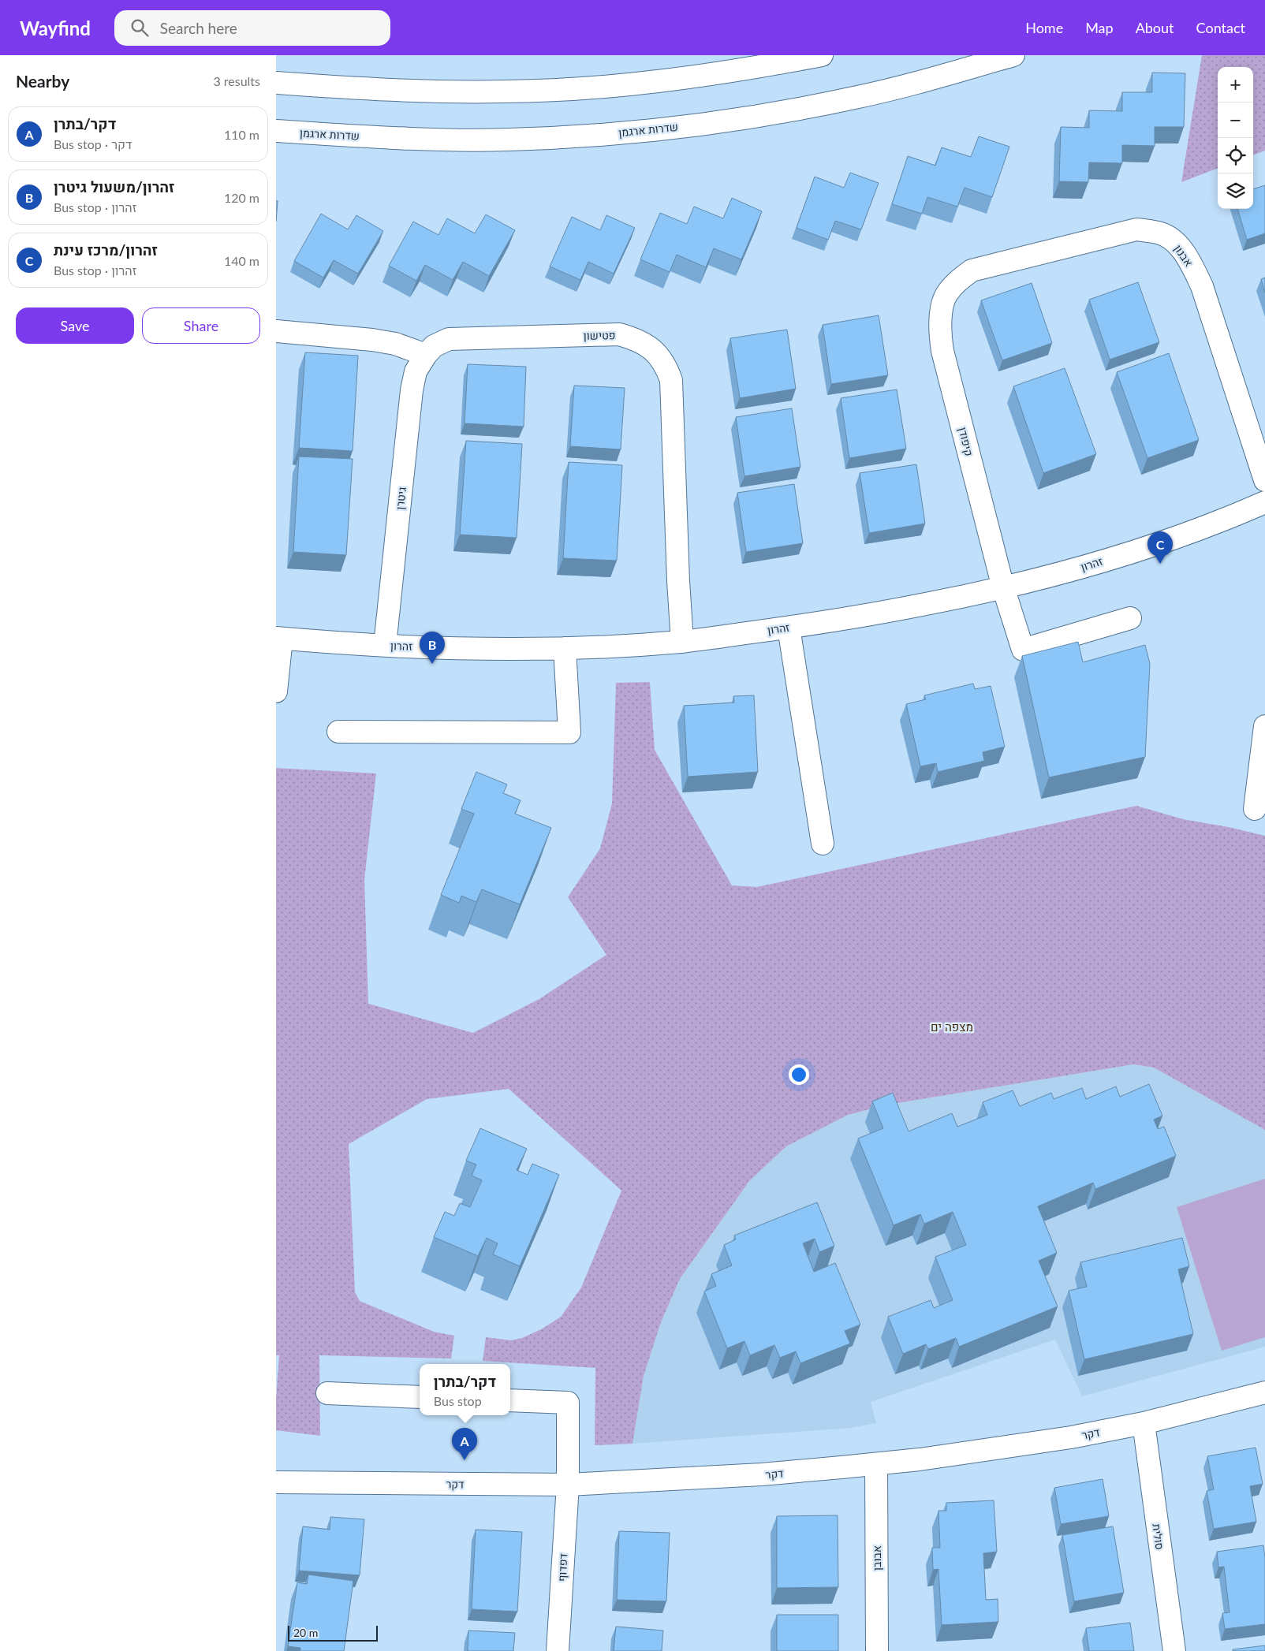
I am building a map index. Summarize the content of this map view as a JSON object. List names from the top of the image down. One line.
{"streets":{"street":["שדרות ארגמן","אבנון","פטישון","קיפודן","גיטרן","זהרון","דקר","סולית","אבובן","דפדוף"]},"crossings":[["אבנון","קיפודן"],["פטישון","גיטרן"],["פטישון","זהרון"],["קיפודן","זהרון"],["גיטרן","זהרון"],["דקר","סולית"],["דקר","אבובן"],["דקר","דפדוף"]],"districts":["מצפה ים"],"scale_bar":"20 m","page":{"header":"Wayfind","search":"Search here","nav":["Home","Map","About","Contact"],"heading":["Nearby","3 results"],"map_buttons":["+","−"],"list":[{"mark":"A","name":"דקר/בתרן","note":"Bus stop · דקר","value":"110 m"},{"mark":"B","name":"זהרון/משעול גיטרן","note":"Bus stop · זהרון","value":"120 m"},{"mark":"C","name":"זהרון/מרכז עינת","note":"Bus stop · זהרון","value":"140 m"}],"buttons":["Save","Share"],"pins":["C","B","A"],"popup":["דקר/בתרן","Bus stop"],"scale":"20 m"}}
